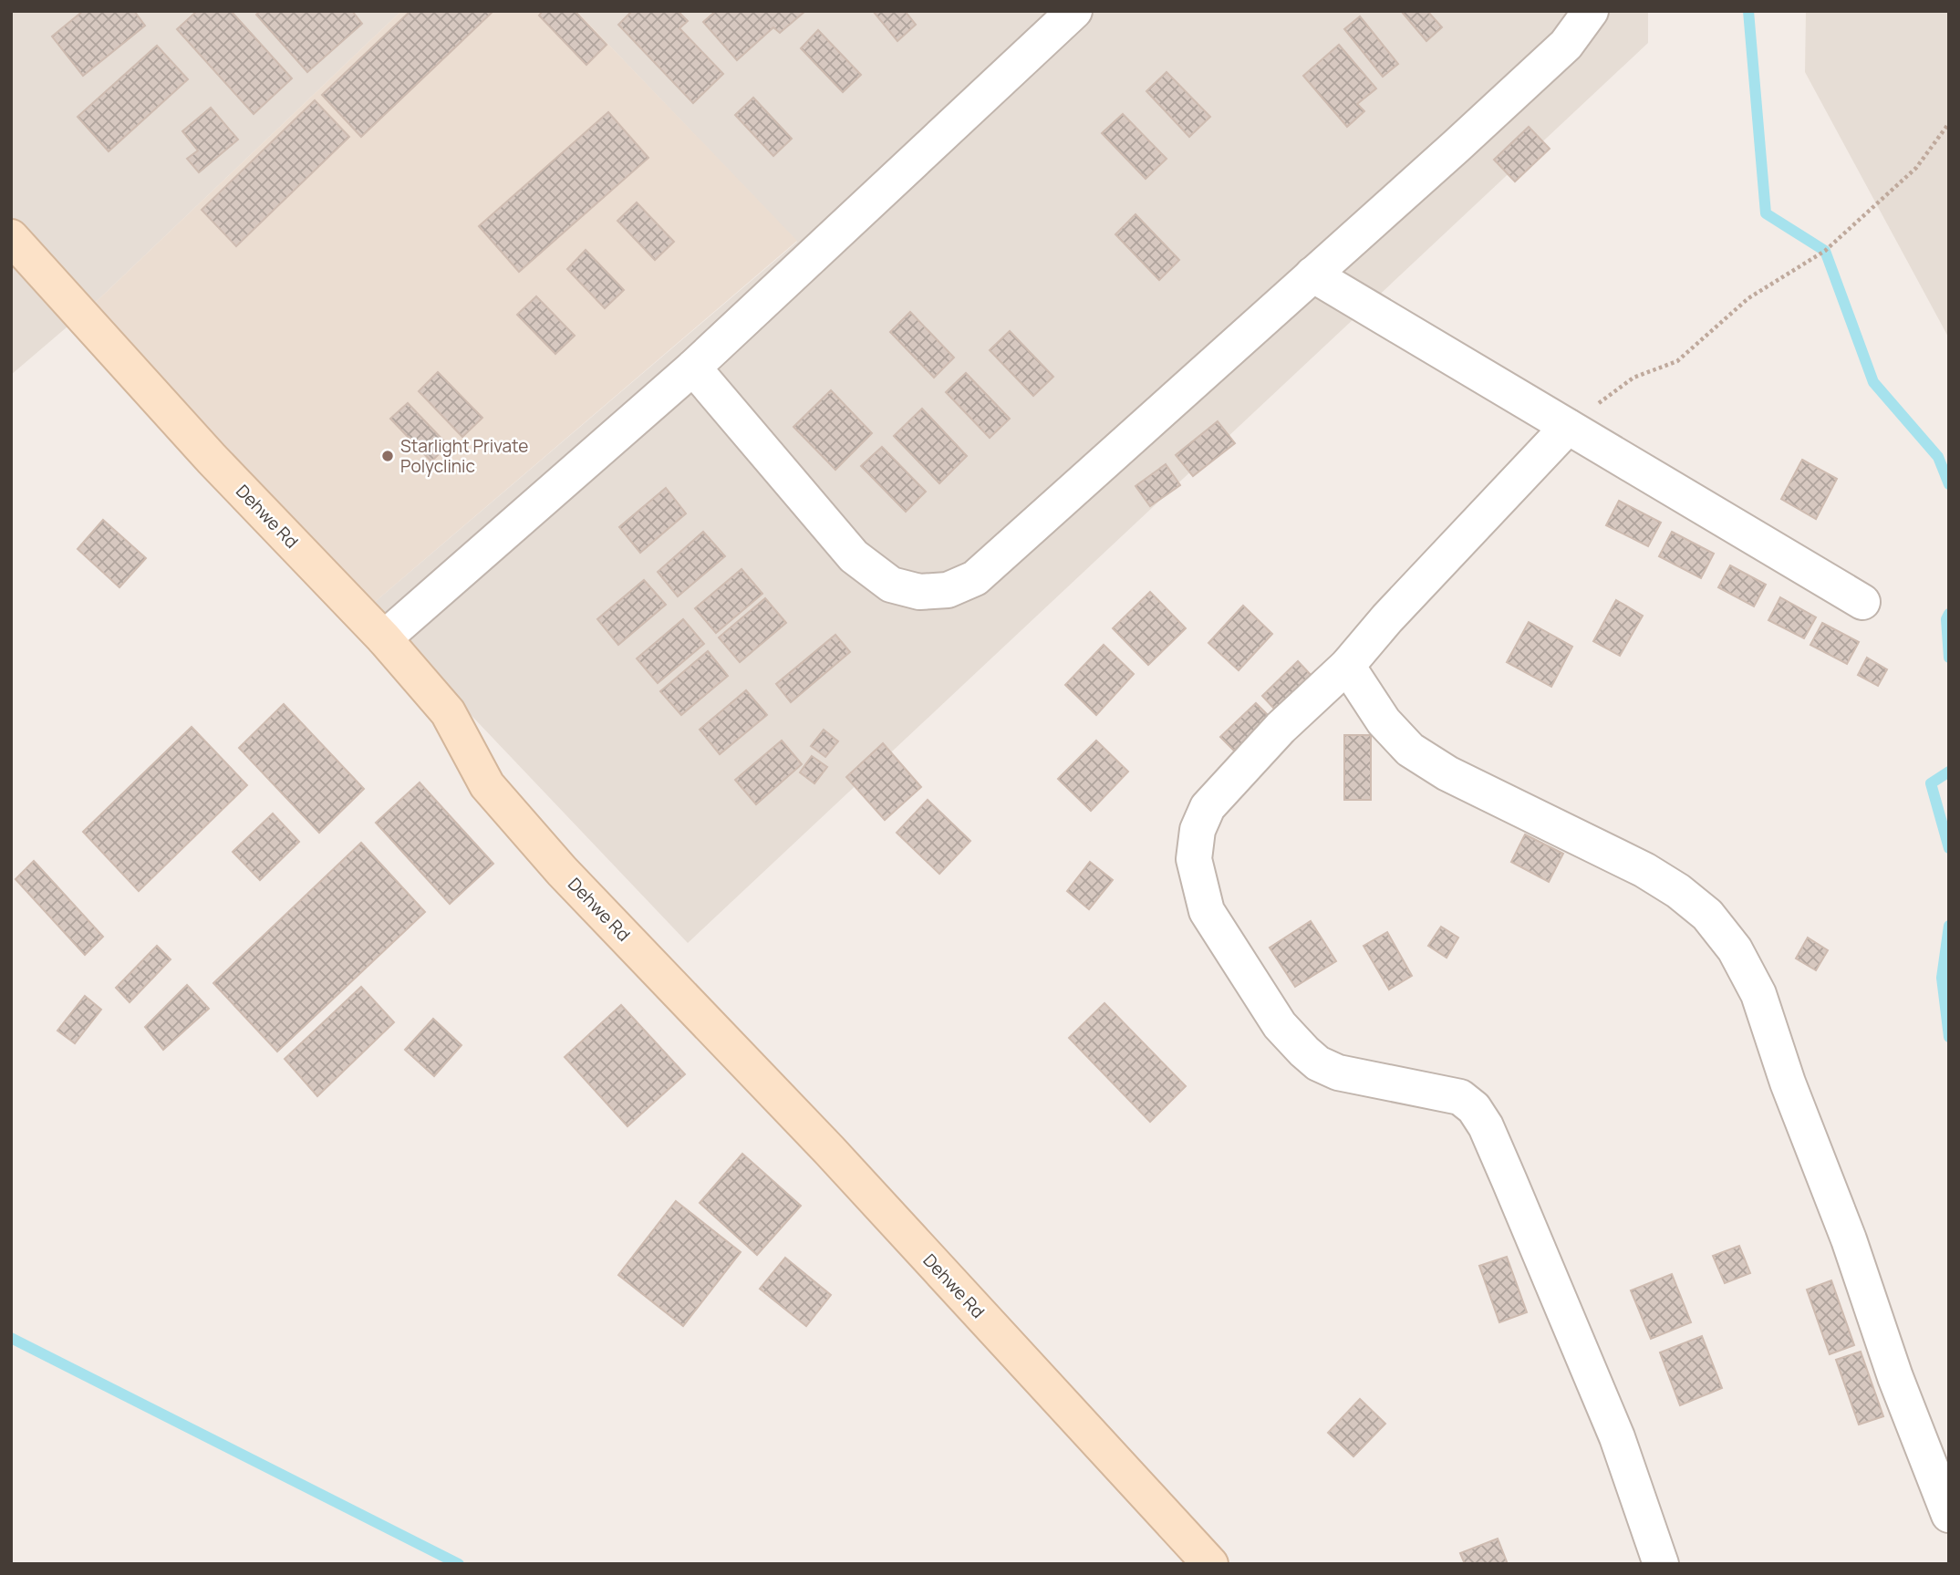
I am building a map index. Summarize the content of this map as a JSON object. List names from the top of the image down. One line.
{"streets":{"street":["Dehwe Rd"]},"places":["Starlight Private Polyclinic"]}
